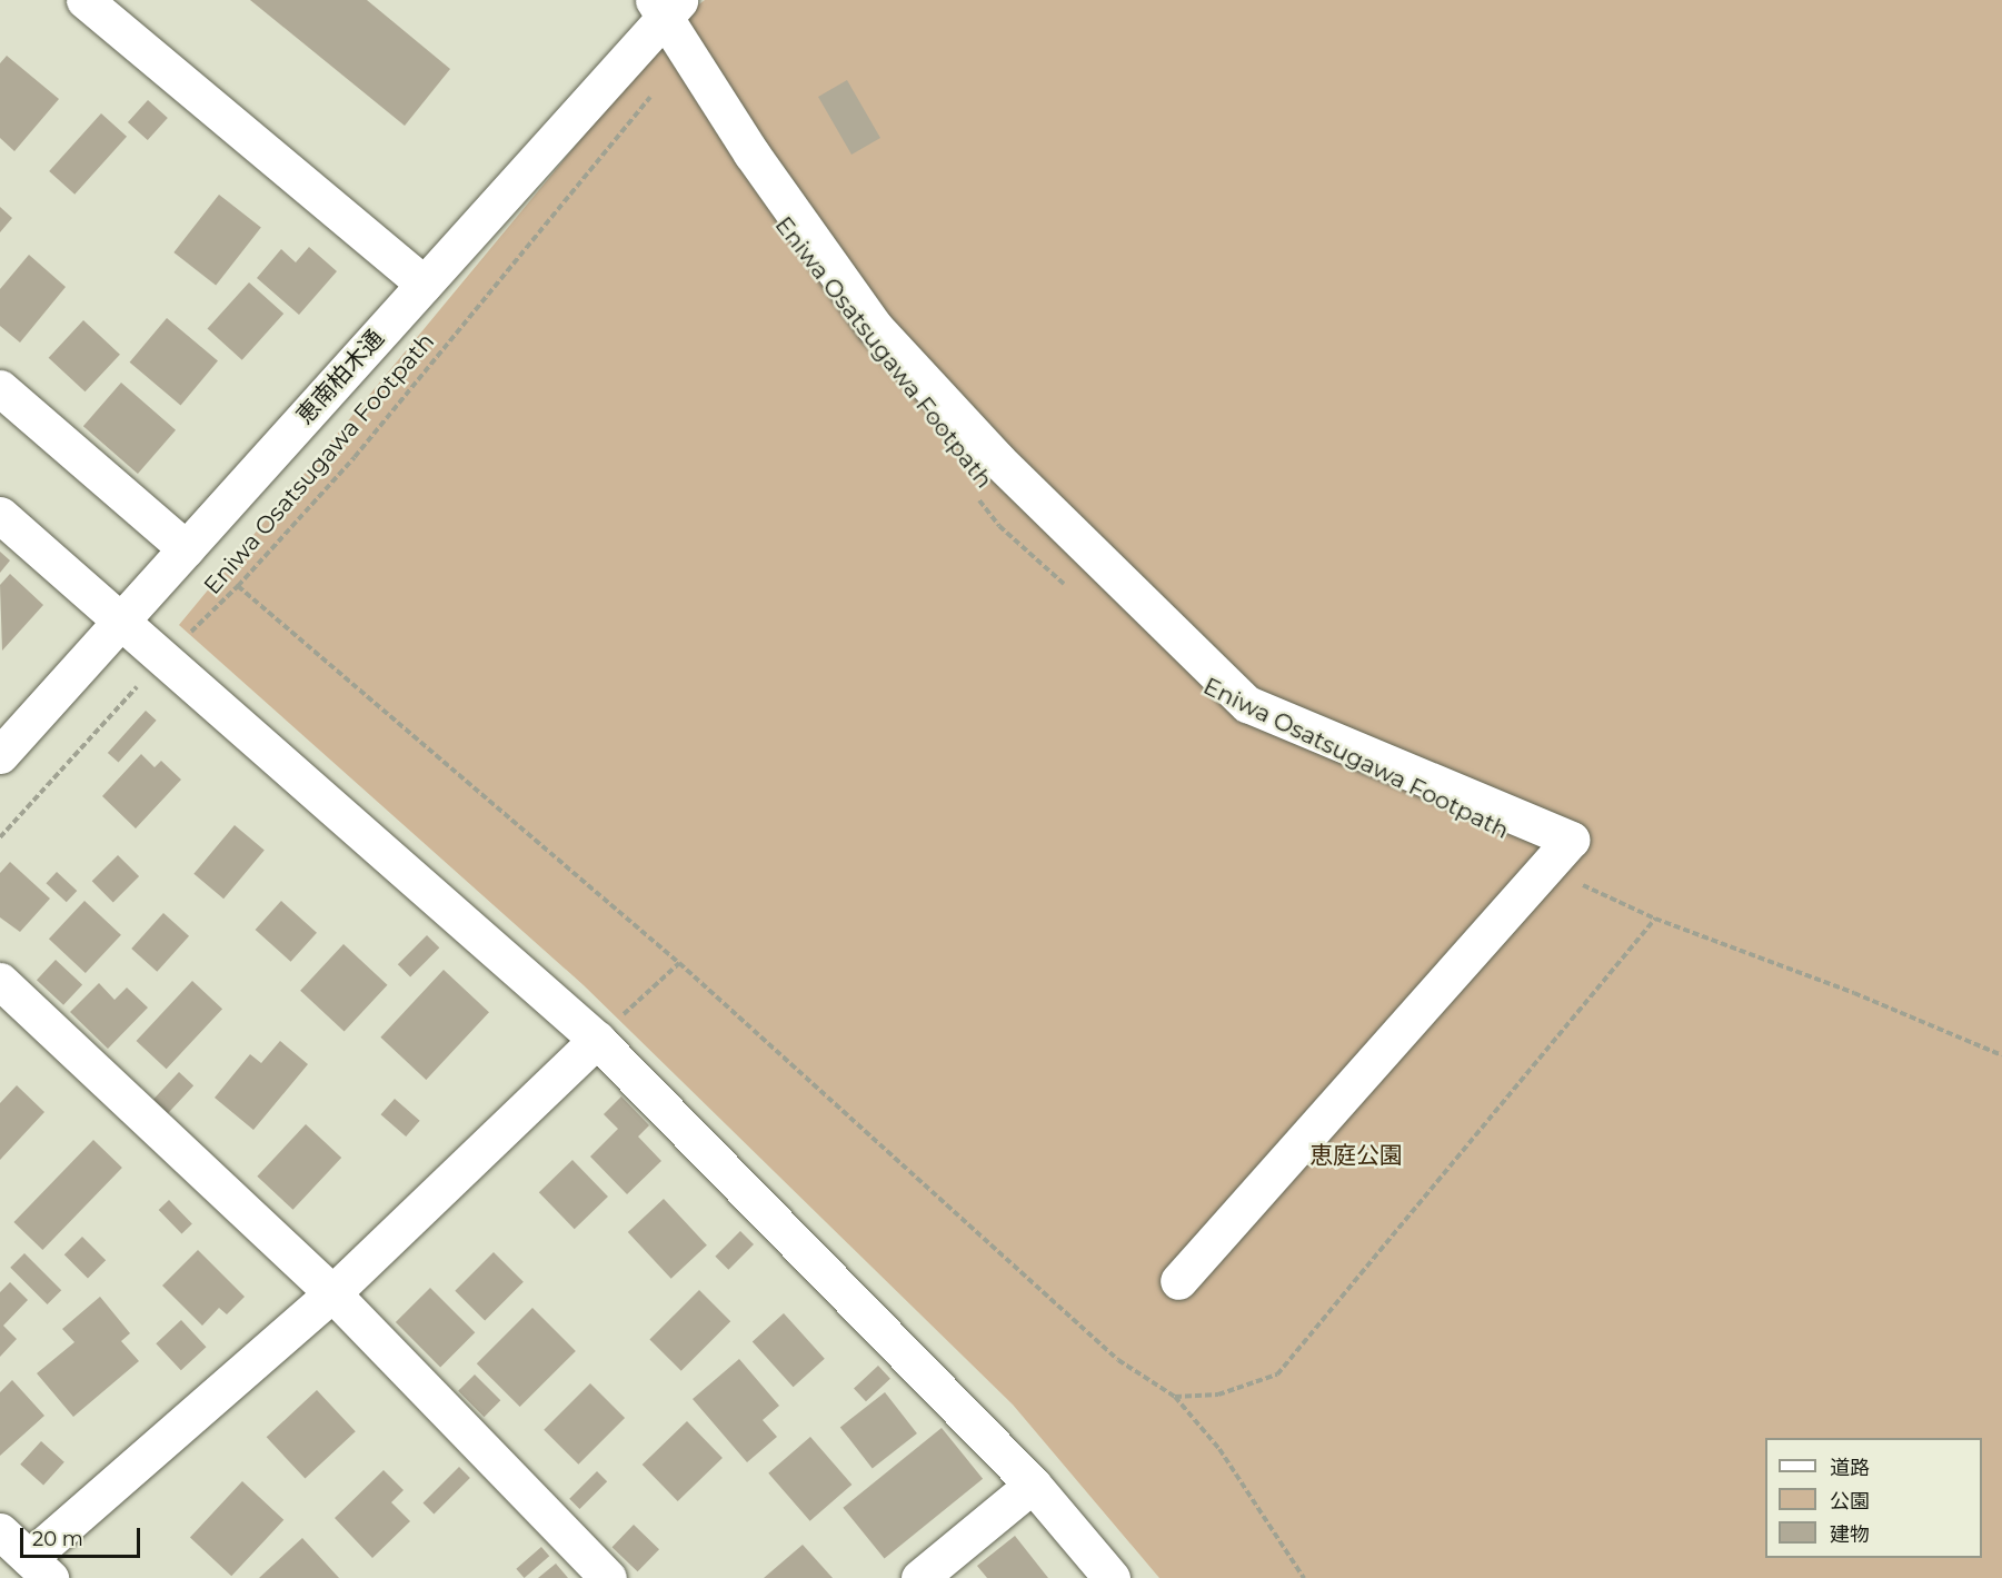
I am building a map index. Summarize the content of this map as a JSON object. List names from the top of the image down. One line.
{"streets":{"street":["恵南柏木通"],"path":["Eniwa Osatsugawa Footpath"]},"parks":["恵庭公園"],"legend":["道路","公園","建物"],"scale_bar":"20 m"}
